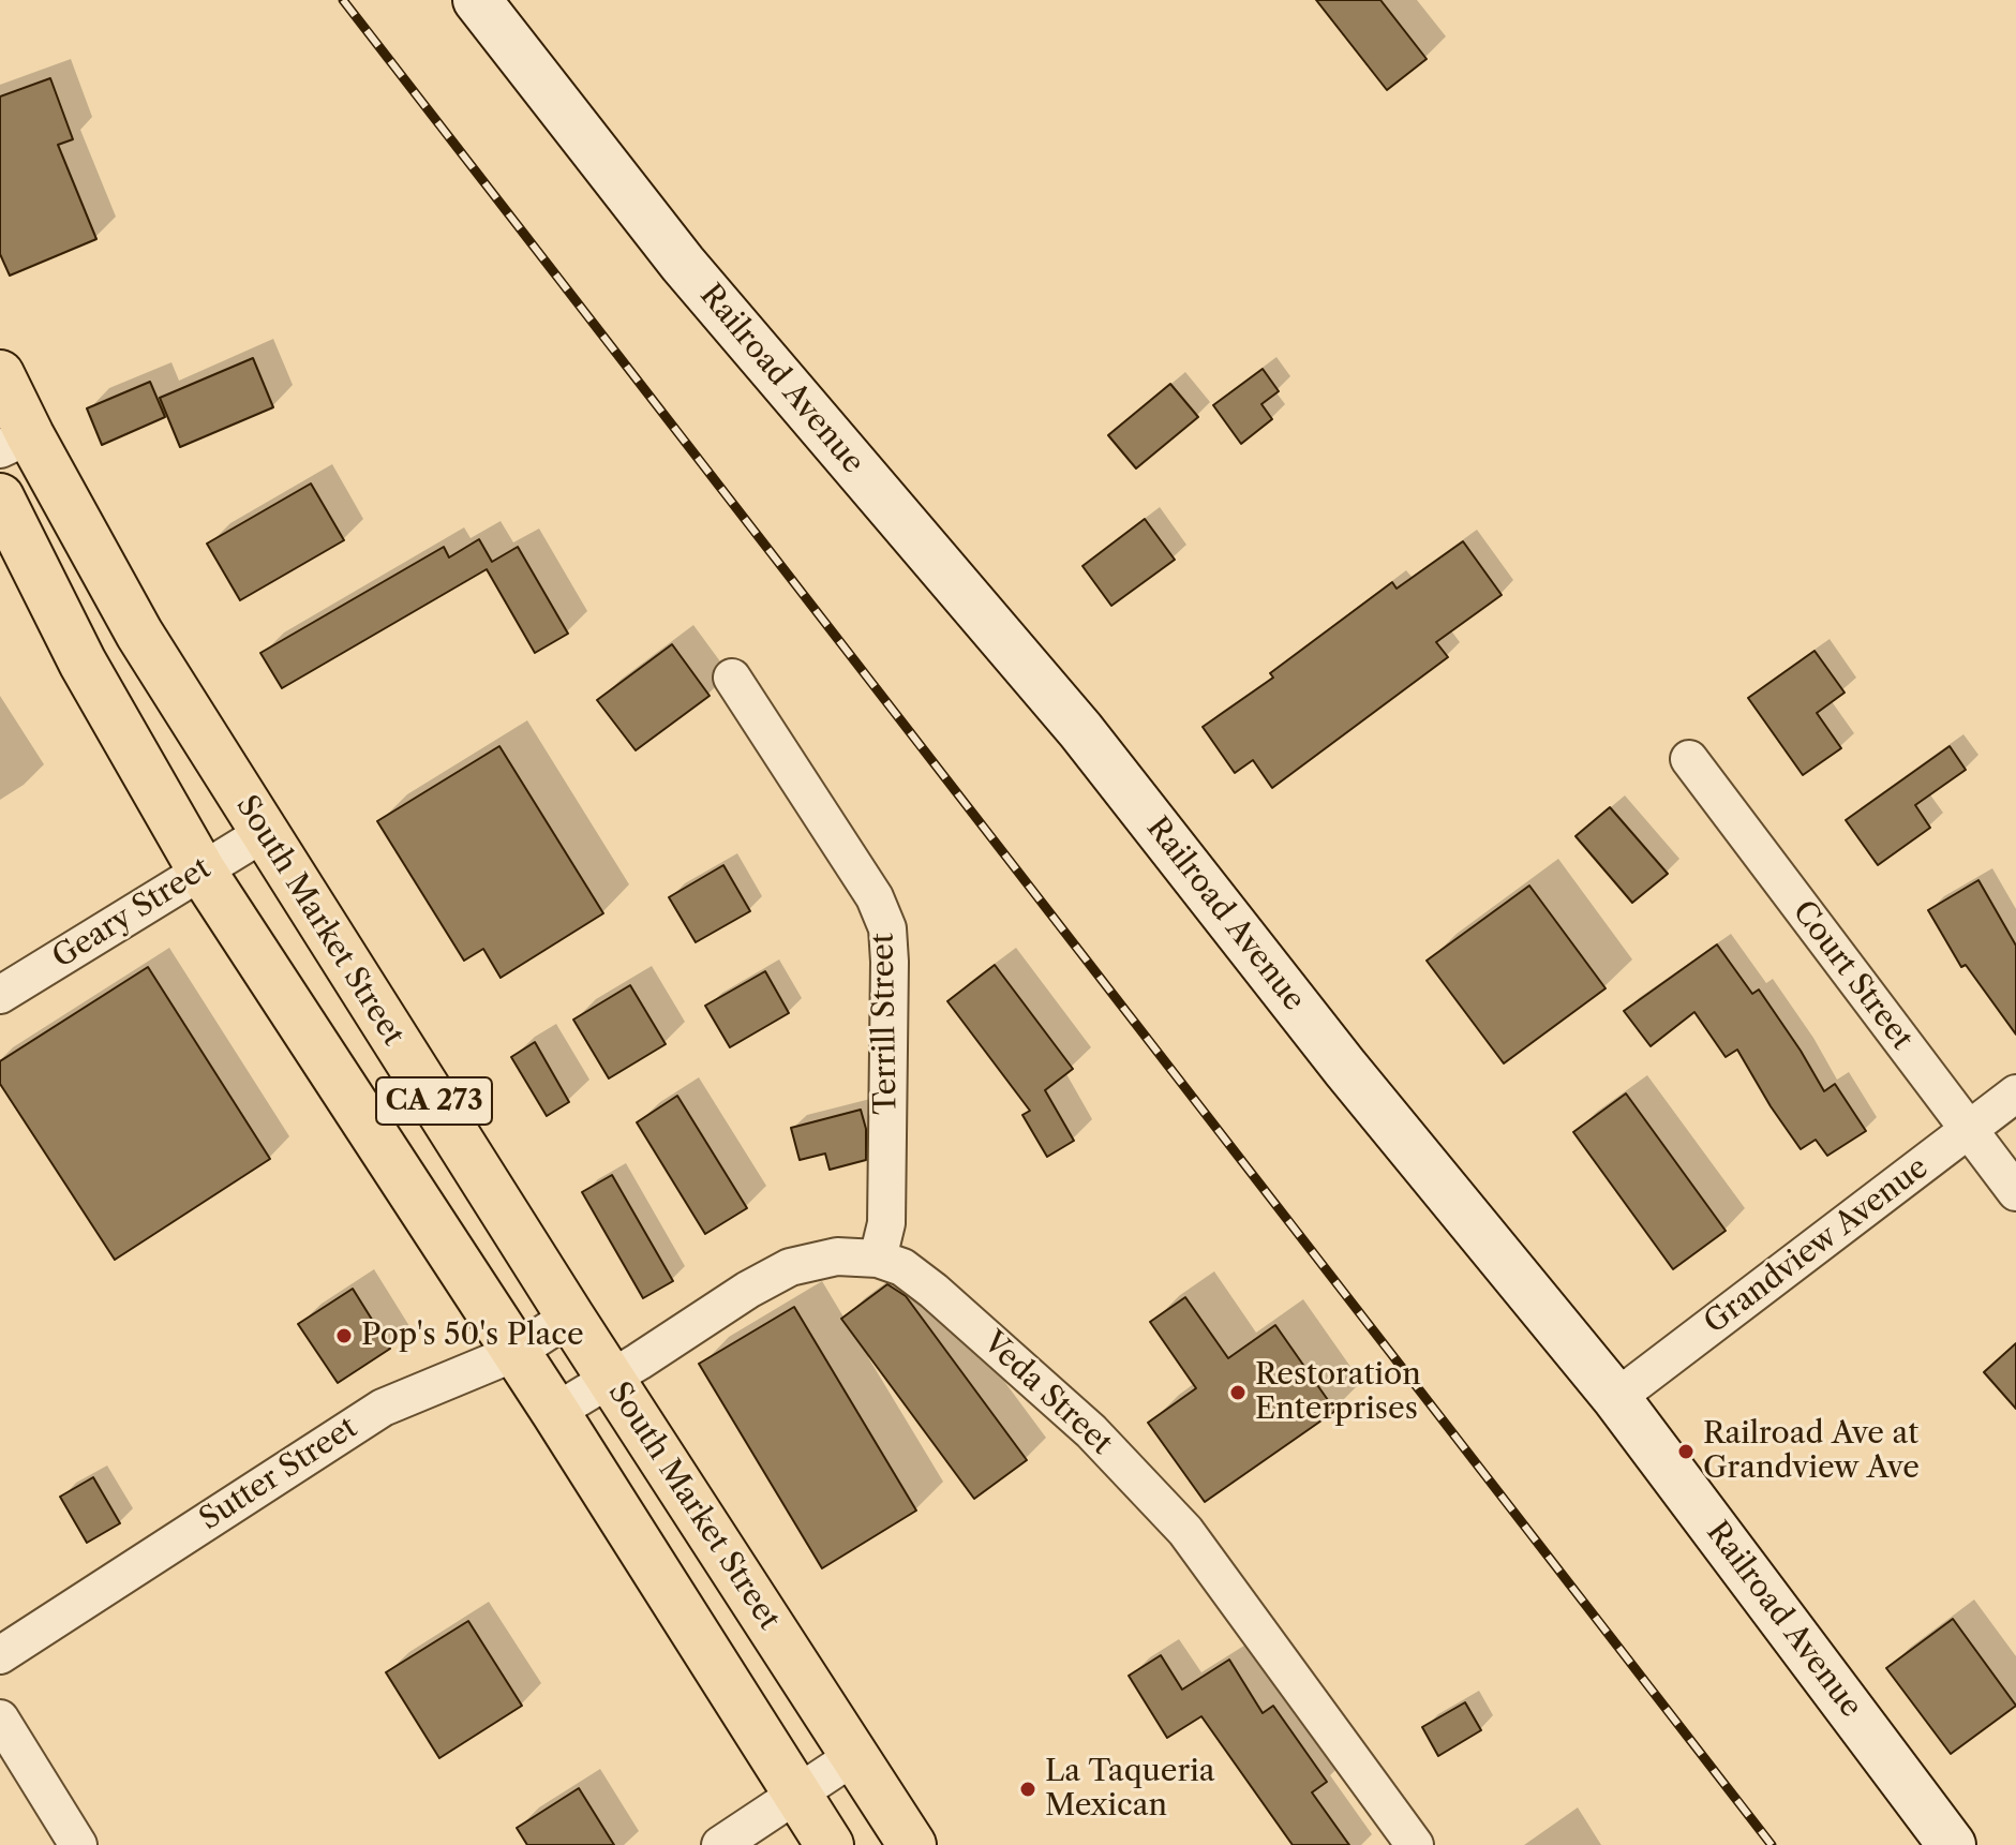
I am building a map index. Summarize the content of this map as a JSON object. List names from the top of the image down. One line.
{"streets":{"main road":["Railroad Avenue","South Market Street","CA 273"],"street":["Geary Street","Court Street","Terrill Street","Grandview Avenue","Veda Street","Sutter Street"]},"crossings":[["Railroad Avenue","Grandview Avenue"],["Geary Street","South Market Street"],["Geary Street","CA 273"],["South Market Street","Veda Street"],["South Market Street","Sutter Street"],["Court Street","Grandview Avenue"],["Terrill Street","Veda Street"],["CA 273","Veda Street"],["CA 273","Sutter Street"]],"places":["Pop's 50's Place","Restoration Enterprises","Railroad Ave at Grandview Ave","La Taqueria Mexican"]}
